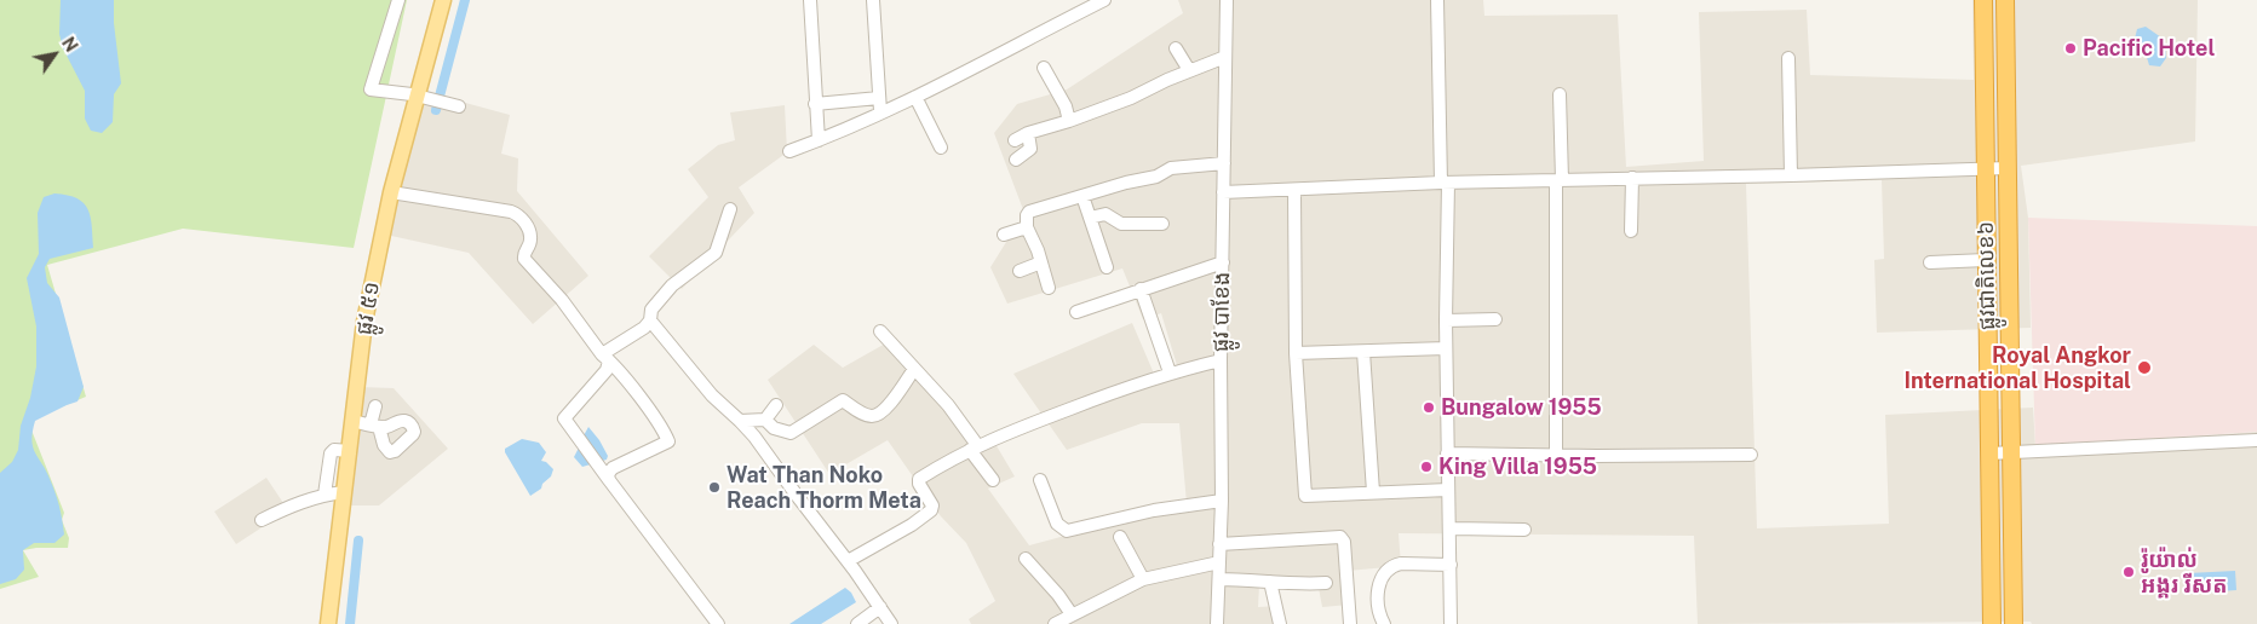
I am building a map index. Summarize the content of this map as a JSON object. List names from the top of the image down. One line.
{"streets":{"highway":["ផ្លូវជាតិលេខ៦"],"main road":["ផ្លូវ ៥១"],"street":["ផ្លូវ បាខែង"]},"places":["Pacific Hotel","Royal Angkor International Hospital","Bungalow 1955","King Villa 1955","Wat Than Noko Reach Thorm Meta","រ៉ូយ៉ាល់ អង្គរ រីសត"],"north":"top right"}
